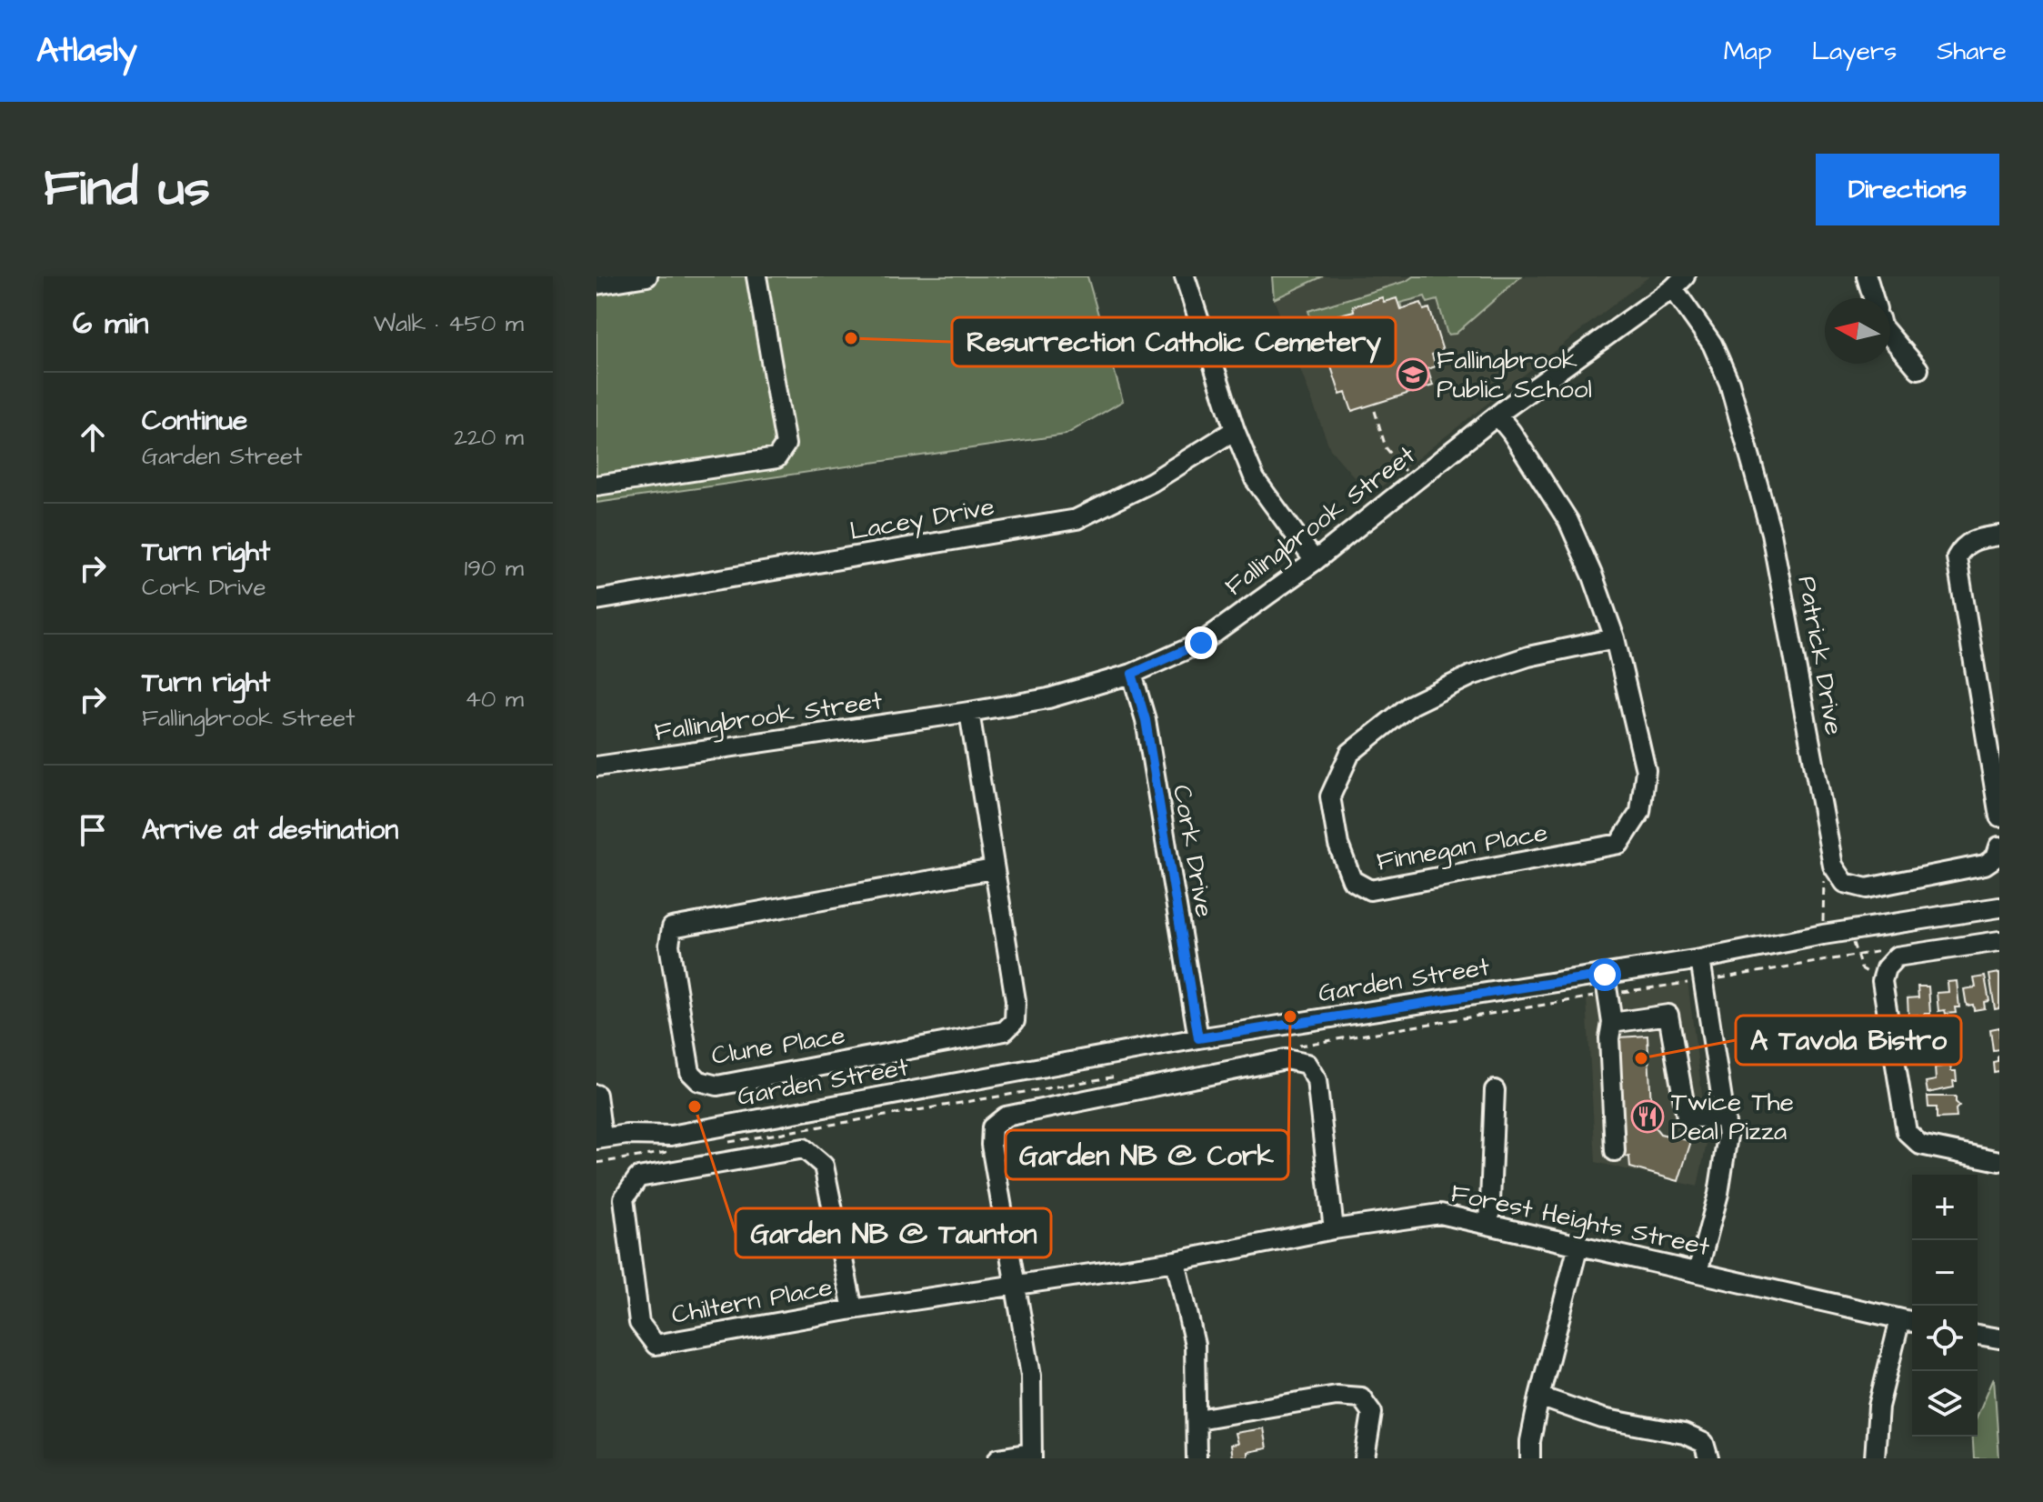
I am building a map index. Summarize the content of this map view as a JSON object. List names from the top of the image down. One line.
{"streets":{"street":["Lacey Drive","Fallingbrook Street","Patrick Drive","Finnegan Place","Cork Drive","Garden Street","Clune Place","Forest Heights Street","Chiltern Place"]},"crossings":[["Fallingbrook Street","Patrick Drive"],["Fallingbrook Street","Finnegan Place"],["Fallingbrook Street","Cork Drive"],["Fallingbrook Street","Clune Place"],["Cork Drive","Garden Street"],["Forest Heights Street","Chiltern Place"]],"places":{"other":["Resurrection Catholic Cemetery","Garden NB @ Cork","A Tavola Bistro","Garden NB @ Taunton"],"school or university":["Fallingbrook Public School"],"restaurant":["Twice The Deal Pizza"]},"north":"left","page":{"header":"Atlasly","nav":["Map","Layers","Share"],"title":"Find us","buttons":"Directions","heading":["6 min","Walk · 450 m"],"list":[["Continue","Garden Street","220 m"],["Turn right","Cork Drive","190 m"],["Turn right","Fallingbrook Street","40 m"],"Arrive at destination"],"map_buttons":["+","−"]}}
